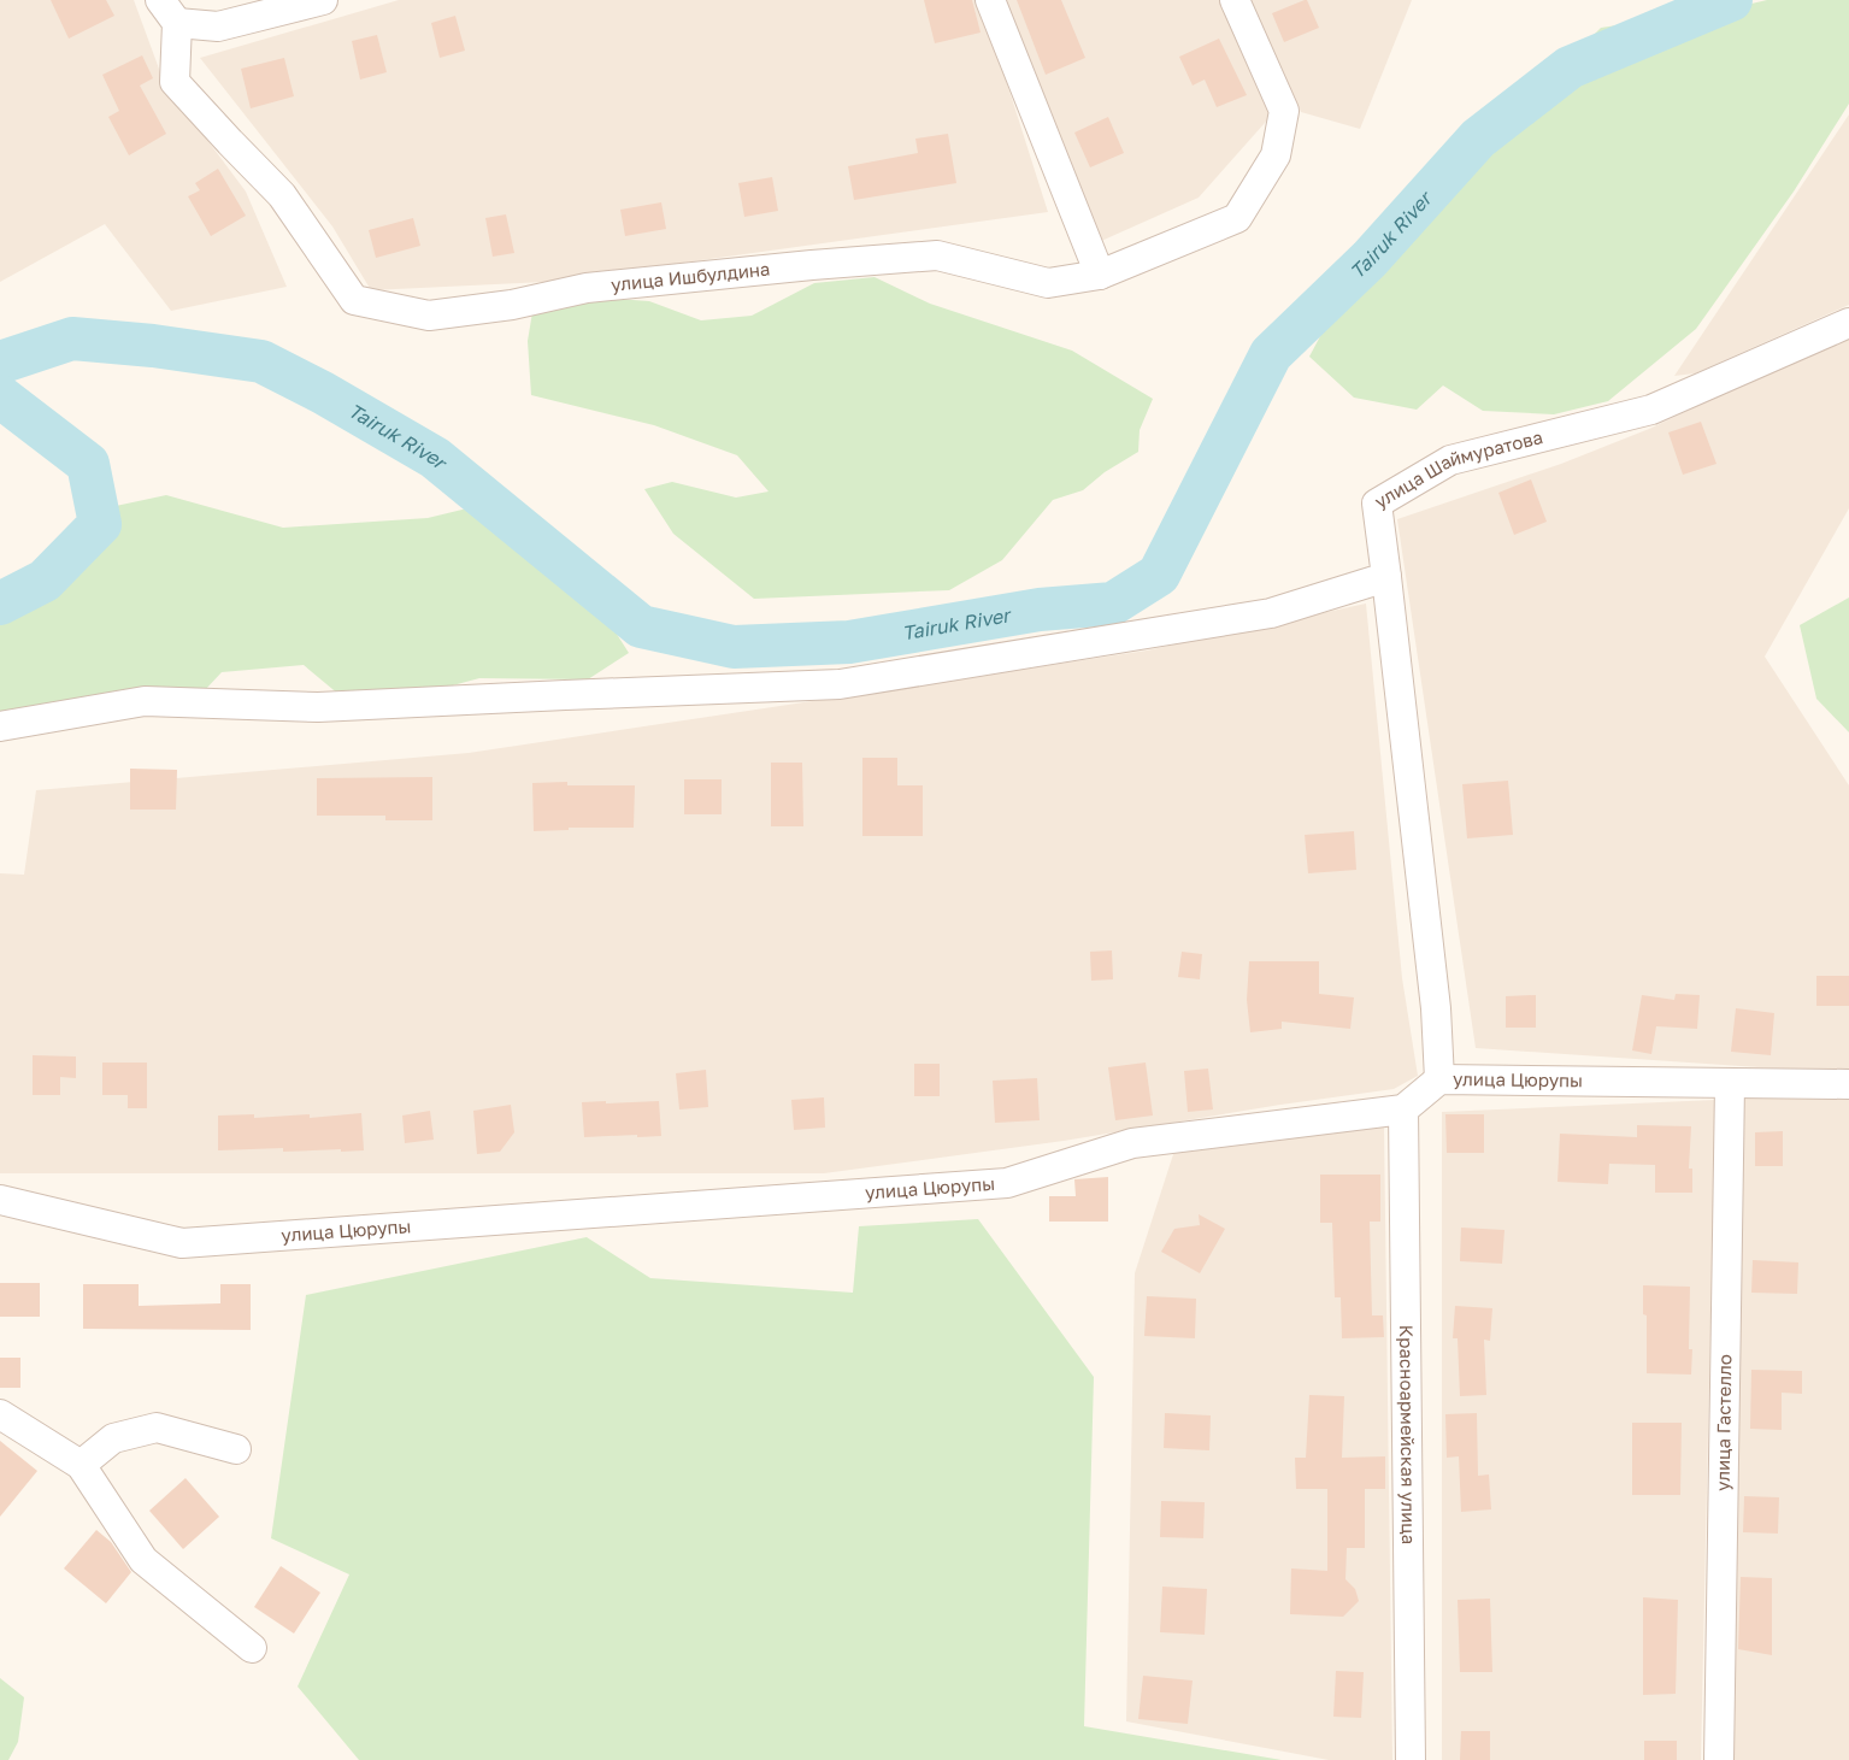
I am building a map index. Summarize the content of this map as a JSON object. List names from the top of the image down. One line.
{"streets":{"street":["улица Ишбулдина","улица Шаймуратова","улица Цюрупы","улица Гастелло","Красноармейская улица"]},"crossings":[["улица Цюрупы","улица Гастелло"],["улица Цюрупы","Красноармейская улица"]],"water":["Tairuk River"]}
